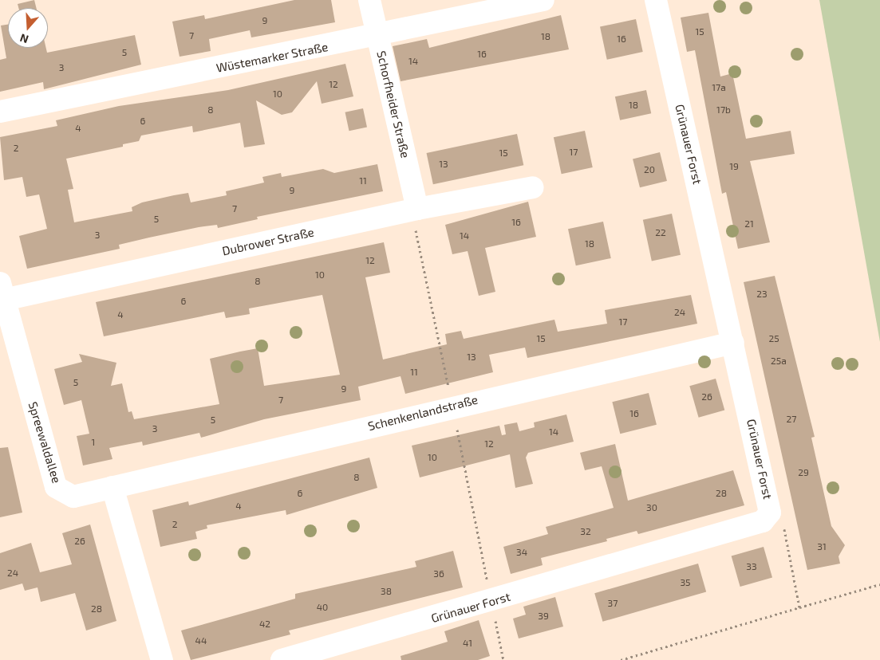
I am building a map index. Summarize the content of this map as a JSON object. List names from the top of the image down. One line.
{"streets":{"street":["Wüstemarker Straße","Schorfheider Straße","Grünauer Forst","Dubrower Straße","Schenkenlandstraße","Spreewaldallee"]},"crossings":[["Wüstemarker Straße","Schorfheider Straße"],["Schorfheider Straße","Dubrower Straße"],["Grünauer Forst","Schenkenlandstraße"],["Dubrower Straße","Spreewaldallee"],["Schenkenlandstraße","Spreewaldallee"]],"house_numbers":["9","15","7","18","16","5","16","14","3","12","17a","10","18","8","17b","6","4","2","17","15","13","19","20","11","9","7","5","16","21","22","3","14","18","12","10","8","23","6","24","4","17","15","25","13","25a","11","5","9","26","7","16","27","5","3","14","1","12","10","29","8","6","28","4","30","2","32","26","31","34","33","24","36","35","38","37","40","28","39","42","44","41"],"north":"bottom"}
